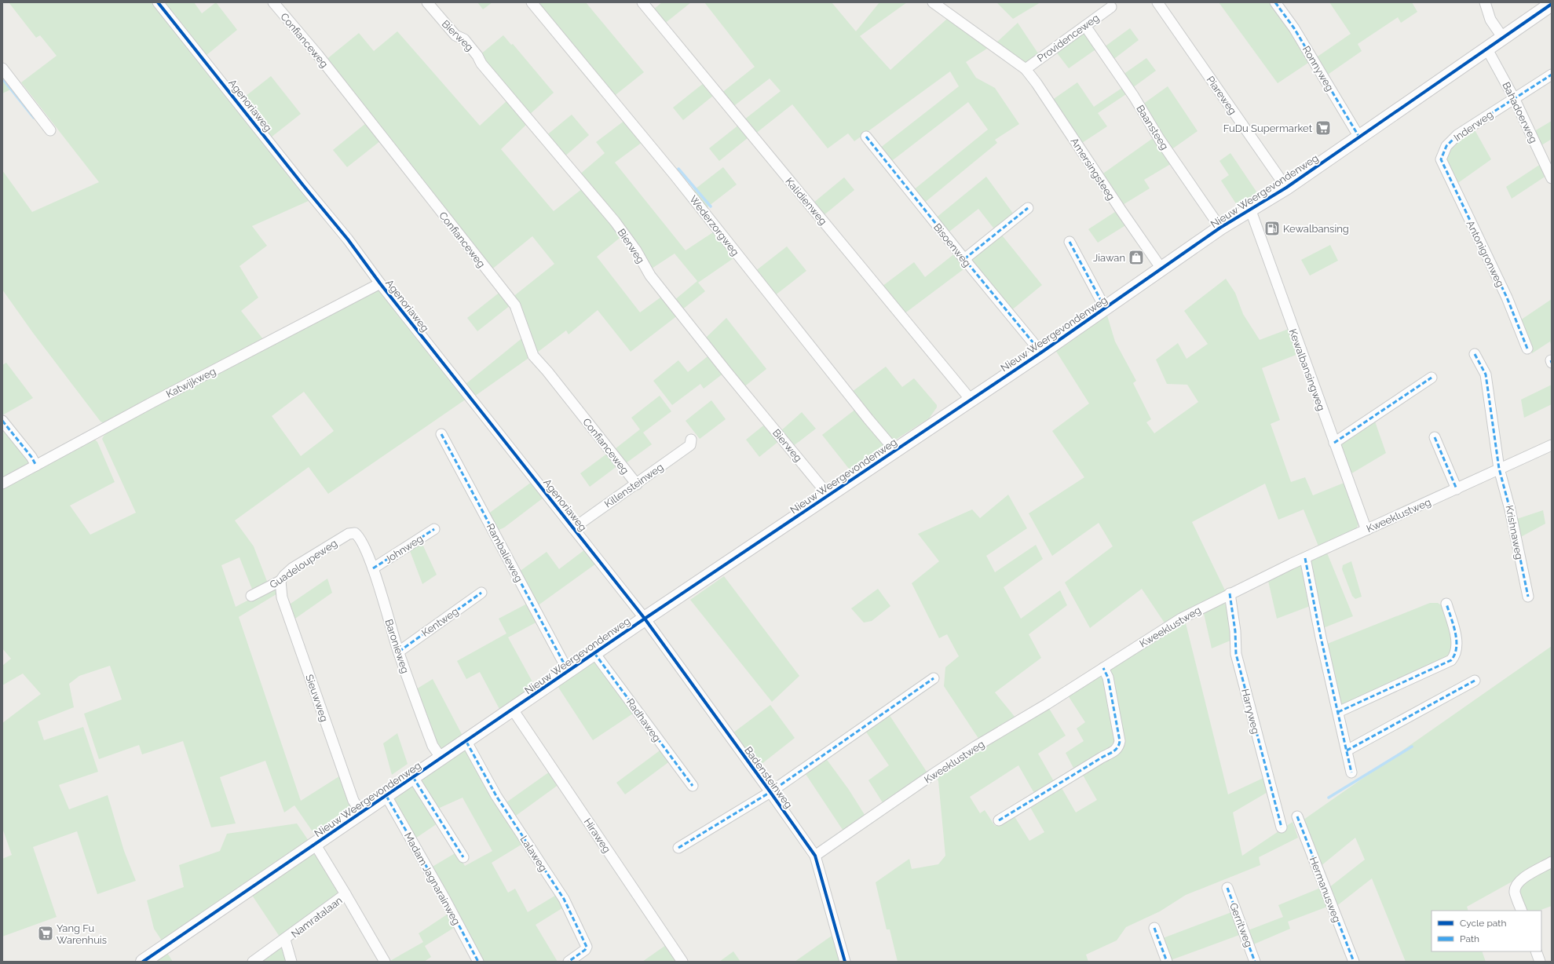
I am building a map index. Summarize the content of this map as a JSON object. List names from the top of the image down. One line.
{"streets":{"street":["Bierweg","Providenceweg","Confianceweg","Ronnyweg","Piareweg","Agenoriaweg","Bahadoerweg","Inderweg","Baansteeg","Amersingsteeg","Nieuw Weergevondenweg","Kalidienweg","Wederzorgweg","Bisoenweg","Antonigronweg","Kewalbansingweg","Katwijkweg","Killensteinweg","Kweeklustweg","Krishnaweg","Johnweg","Rambalieweg","Guadeloupeweg","Kentweg","Baronieweg","Sieuwweg","Harryweg","Radhaweg","Badensteinweg","Hiraweg","Lalaweg","Madam Jagnarainweg","Hermanusweg","Namratalaan","Gerritweg"]},"crossings":[["Bierweg","Nieuw Weergevondenweg"],["Providenceweg","Baansteeg"],["Providenceweg","Amersingsteeg"],["Confianceweg","Killensteinweg"],["Ronnyweg","Nieuw Weergevondenweg"],["Piareweg","Nieuw Weergevondenweg"],["Agenoriaweg","Nieuw Weergevondenweg"],["Agenoriaweg","Katwijkweg"],["Agenoriaweg","Killensteinweg"],["Agenoriaweg","Badensteinweg"],["Bahadoerweg","Inderweg"],["Bahadoerweg","Nieuw Weergevondenweg"],["Inderweg","Antonigronweg"],["Baansteeg","Nieuw Weergevondenweg"],["Amersingsteeg","Nieuw Weergevondenweg"],["Nieuw Weergevondenweg","Kalidienweg"],["Nieuw Weergevondenweg","Wederzorgweg"],["Nieuw Weergevondenweg","Bisoenweg"],["Nieuw Weergevondenweg","Kewalbansingweg"],["Nieuw Weergevondenweg","Rambalieweg"],["Nieuw Weergevondenweg","Baronieweg"],["Nieuw Weergevondenweg","Sieuwweg"],["Nieuw Weergevondenweg","Radhaweg"],["Nieuw Weergevondenweg","Badensteinweg"],["Nieuw Weergevondenweg","Hiraweg"],["Nieuw Weergevondenweg","Lalaweg"],["Nieuw Weergevondenweg","Madam Jagnarainweg"],["Nieuw Weergevondenweg","Namratalaan"],["Kewalbansingweg","Kweeklustweg"],["Kweeklustweg","Krishnaweg"],["Kweeklustweg","Harryweg"],["Kweeklustweg","Badensteinweg"],["Johnweg","Baronieweg"],["Guadeloupeweg","Baronieweg"],["Guadeloupeweg","Sieuwweg"],["Kentweg","Baronieweg"]],"places":{"supermarket":["FuDu Supermarket","Yang Fu Warenhuis"],"fuel station":["Kewalbansing"],"shop":["Jiawan"]},"legend":["Cycle path","Path"]}
